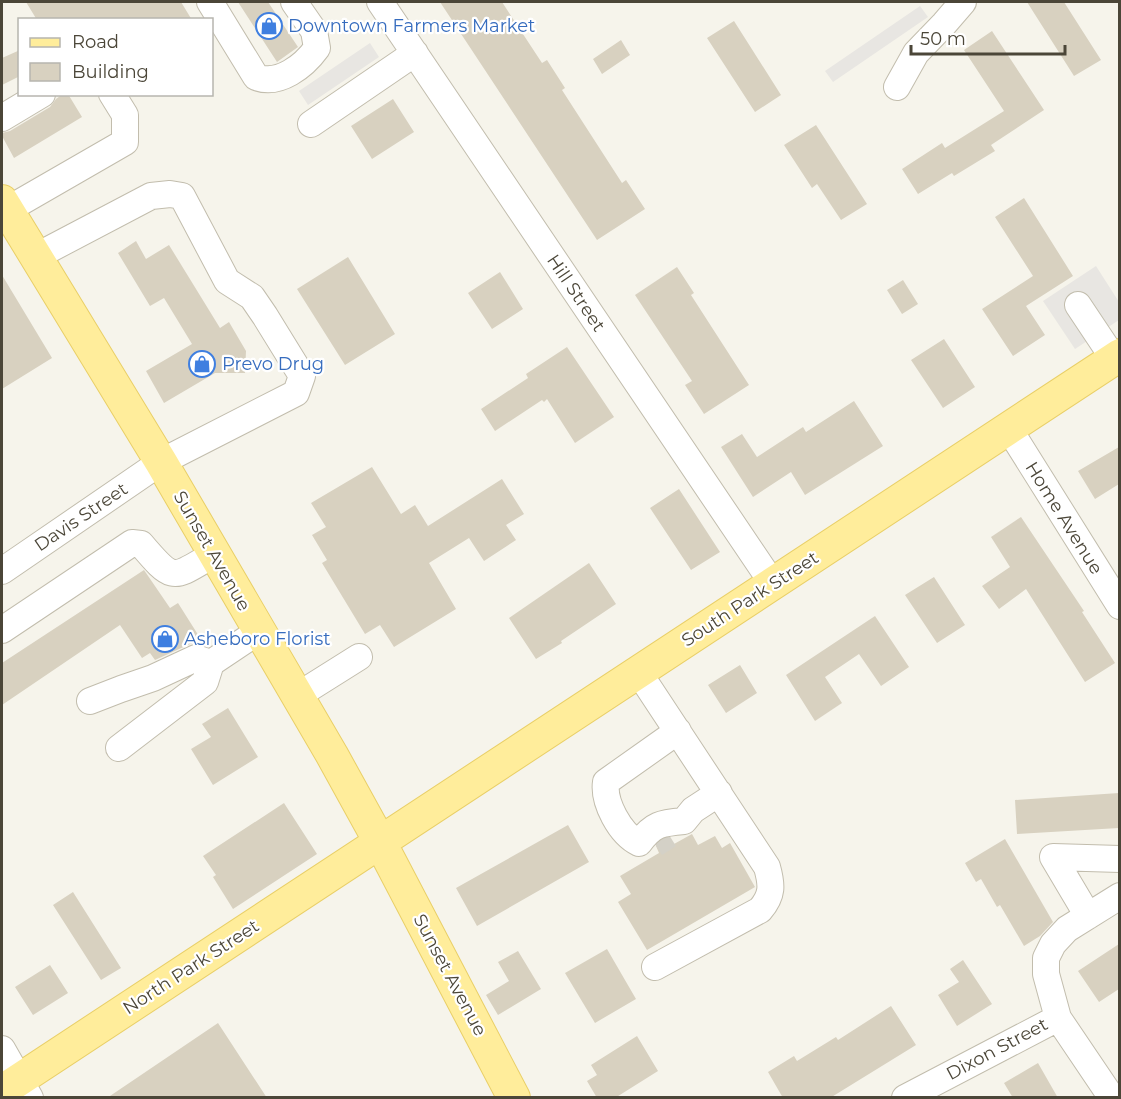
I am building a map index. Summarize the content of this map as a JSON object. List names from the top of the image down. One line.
{"streets":{"main road":["Sunset Avenue","South Park Street","North Park Street"],"street":["Hill Street","Davis Street","Home Avenue","Dixon Street"]},"crossings":[["Hill Street","South Park Street"],["Davis Street","Sunset Avenue"],["Home Avenue","South Park Street"],["Sunset Avenue","South Park Street"],["Sunset Avenue","North Park Street"],["South Park Street","North Park Street"]],"places":{"shop":["Downtown Farmers Market","Prevo Drug","Asheboro Florist"]},"legend":["Road","Building"],"scale_bar":"50 m"}
